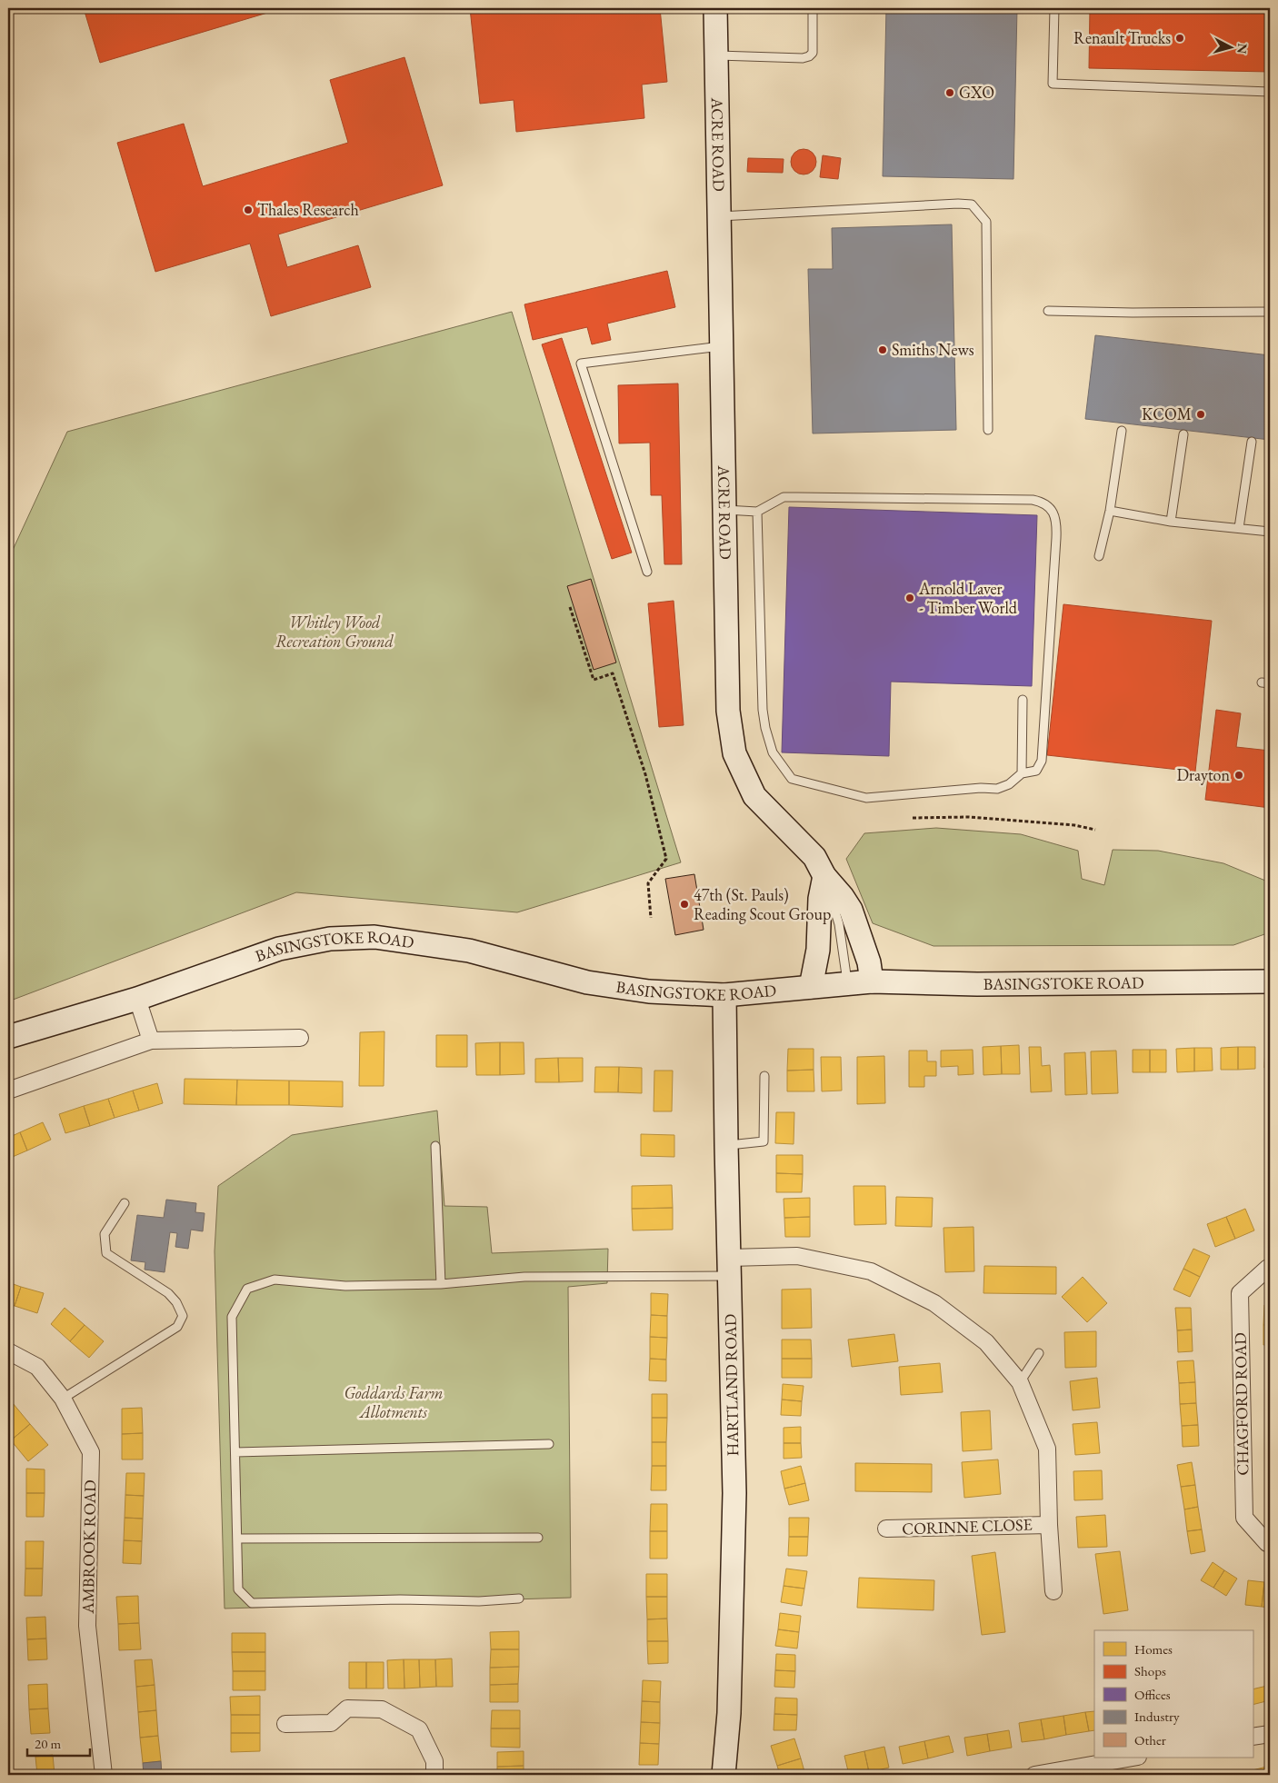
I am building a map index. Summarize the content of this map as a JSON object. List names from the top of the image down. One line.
{"streets":{"street":["ACRE ROAD","BASINGSTOKE ROAD","HARTLAND ROAD","CHAGFORD ROAD","CORINNE CLOSE","AMBROOK ROAD"]},"crossings":[["ACRE ROAD","BASINGSTOKE ROAD"],["BASINGSTOKE ROAD","HARTLAND ROAD"],["HARTLAND ROAD","CORINNE CLOSE"]],"parks":["Whitley Wood Recreation Ground","Goddards Farm Allotments"],"places":["Renault Trucks","GXO","Thales Research","Smiths News","KCOM","Arnold Laver - Timber World","Drayton","47th (St. Pauls) Reading Scout Group"],"legend":["Homes","Shops","Offices","Industry","Other"],"scale_bar":"20 m","north":"right"}
